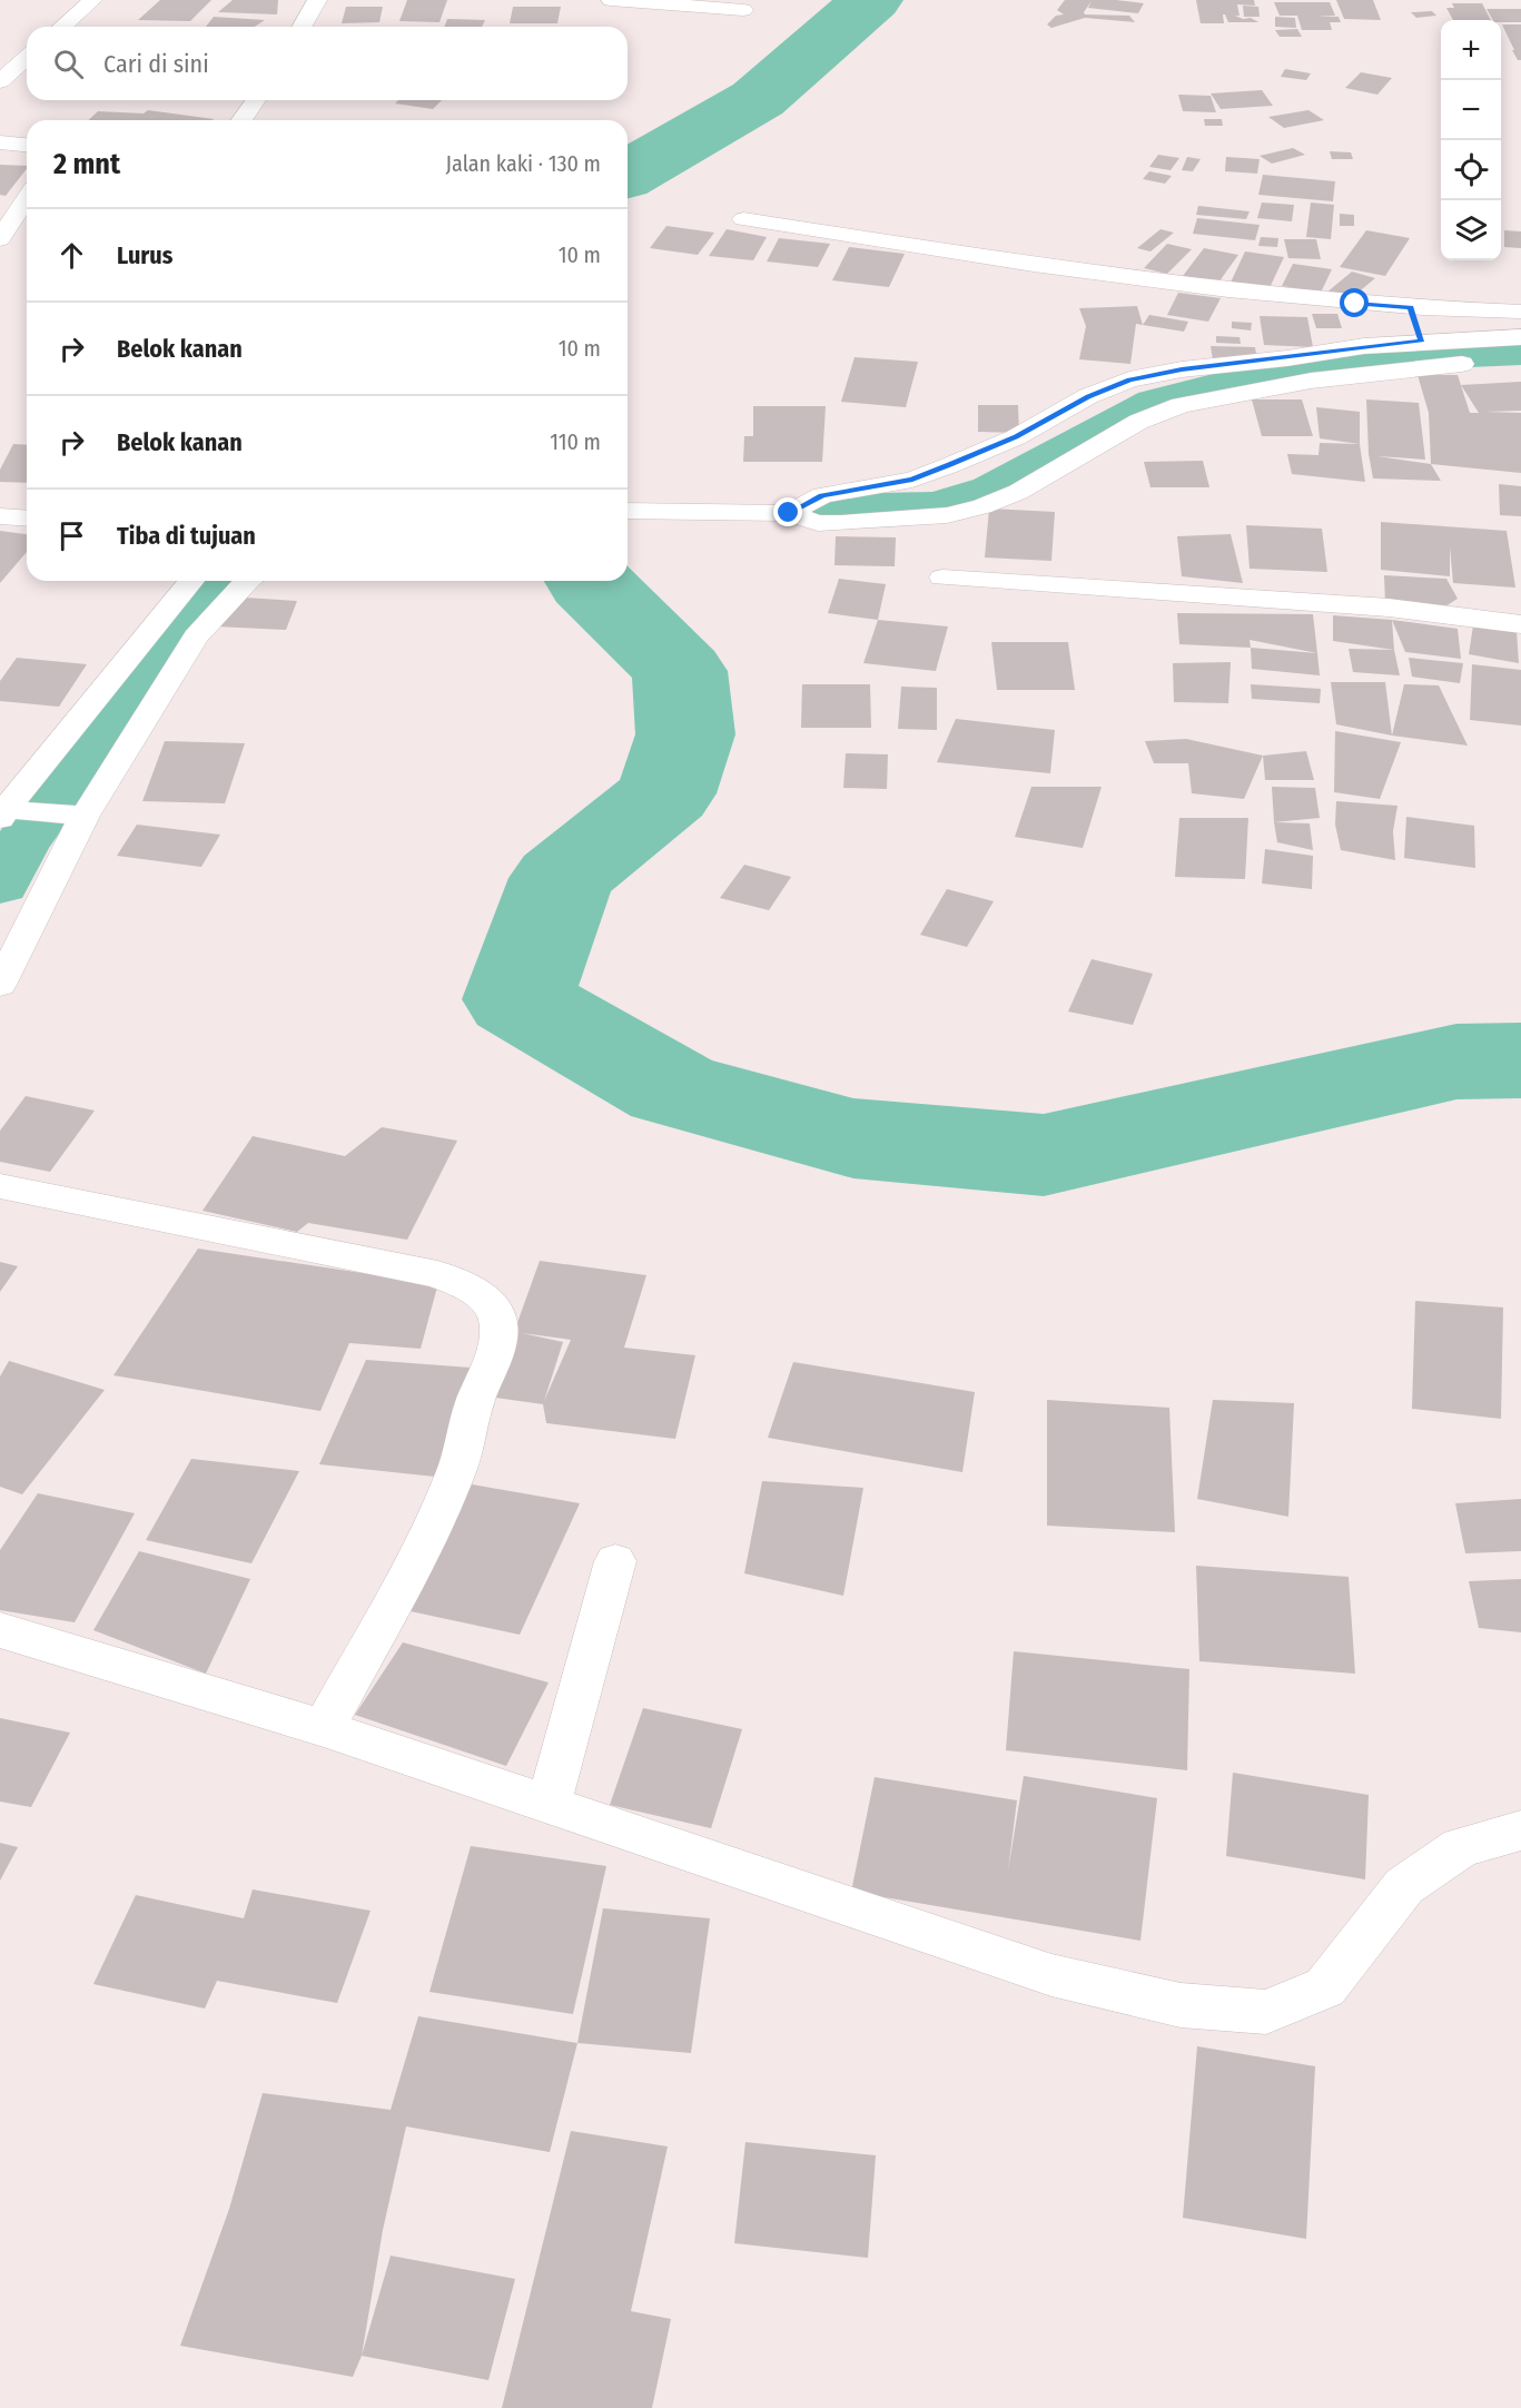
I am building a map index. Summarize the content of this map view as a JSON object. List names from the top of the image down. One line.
{"page":{"map_buttons":["+","−"],"search":"Cari di sini","heading":["2 mnt","Jalan kaki · 130 m"],"list":[["Lurus","10 m"],["Belok kanan","10 m"],["Belok kanan","110 m"],"Tiba di tujuan"]}}
